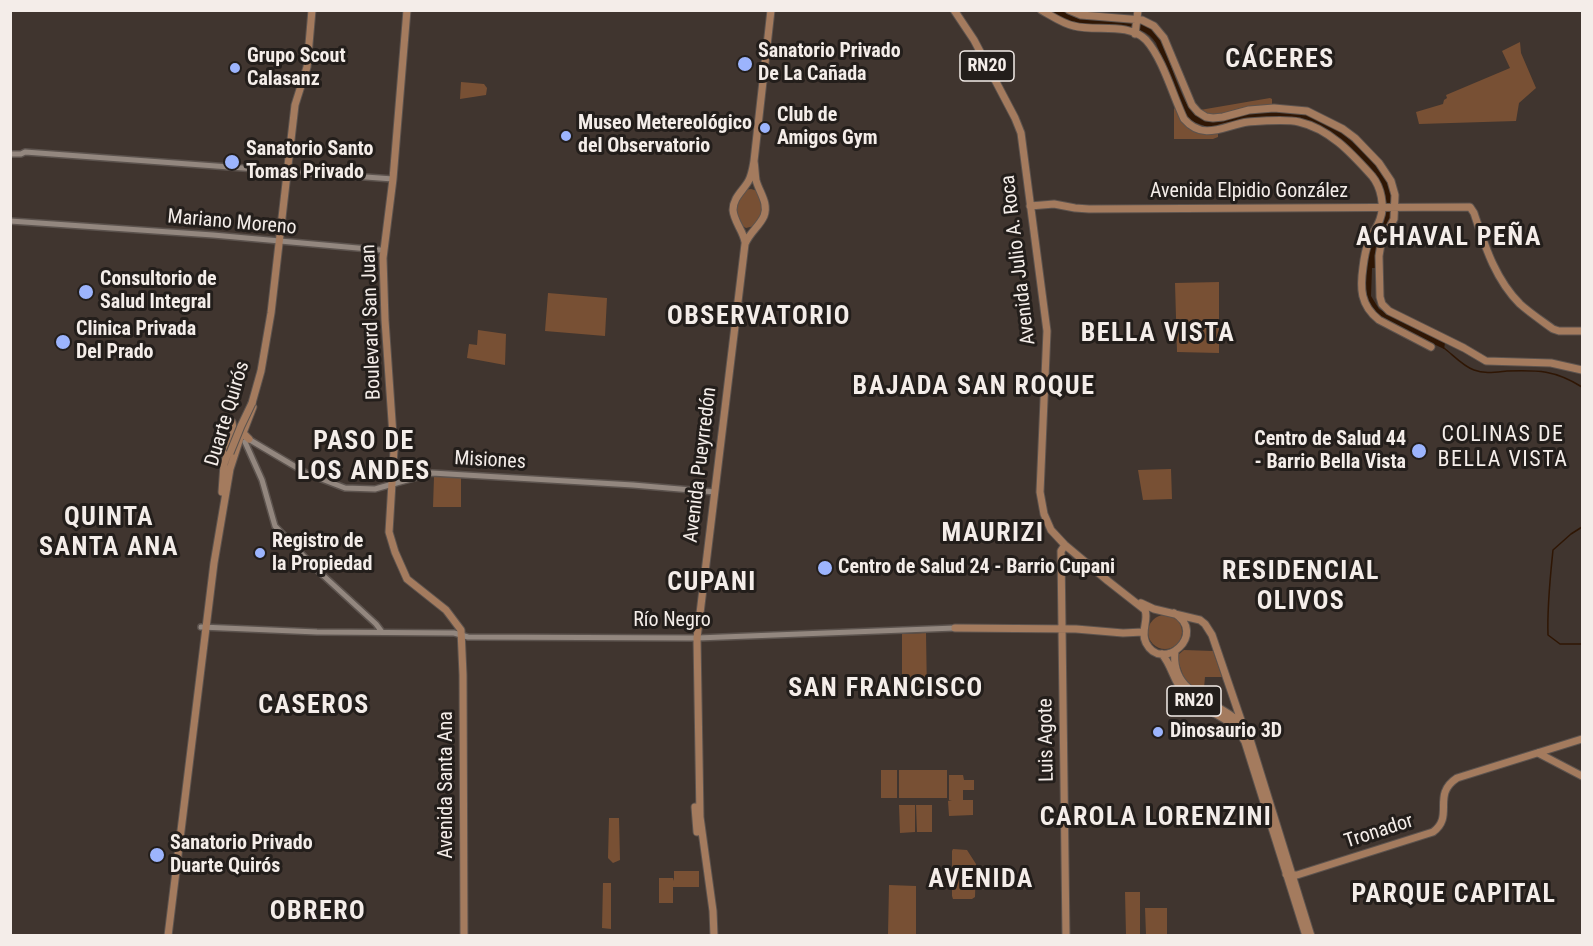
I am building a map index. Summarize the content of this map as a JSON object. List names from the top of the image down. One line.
{"streets":{"main road":["RN20","Avenida Elpidio González","Avenida Julio A. Roca","Boulevard San Juan","Duarte Quirós","Avenida Pueyrredón","Río Negro","Luis Agote","Avenida Santa Ana","Tronador"],"street":["Mariano Moreno","Misiones"]},"crossings":[["RN20","Avenida Julio A. Roca"],["RN20","Río Negro"],["RN20","Tronador"],["Avenida Elpidio González","Avenida Julio A. Roca"],["Mariano Moreno","Boulevard San Juan"],["Mariano Moreno","Duarte Quirós"],["Avenida Julio A. Roca","Río Negro"],["Avenida Julio A. Roca","Luis Agote"],["Boulevard San Juan","Misiones"],["Boulevard San Juan","Río Negro"],["Boulevard San Juan","Avenida Santa Ana"],["Duarte Quirós","Río Negro"],["Misiones","Avenida Pueyrredón"],["Avenida Pueyrredón","Río Negro"],["Río Negro","Luis Agote"],["Río Negro","Avenida Santa Ana"]],"districts":["CÁCERES","ACHAVAL PEÑA","OBSERVATORIO","BELLA VISTA","BAJADA SAN ROQUE","COLINAS DE BELLA VISTA","PASO DE LOS ANDES","QUINTA SANTA ANA","MAURIZI","RESIDENCIAL OLIVOS","CUPANI","SAN FRANCISCO","CASEROS","CAROLA LORENZINI","AVENIDA","PARQUE CAPITAL","OBRERO"],"places":["Sanatorio Privado De La Cañada","Grupo Scout Calasanz","Club de Amigos Gym","Museo Metereológico del Observatorio","Sanatorio Santo Tomas Privado","Consultorio de Salud Integral","Clinica Privada Del Prado","Centro de Salud 44 - Barrio Bella Vista","Registro de la Propiedad","Centro de Salud 24 - Barrio Cupani","Dinosaurio 3D","Sanatorio Privado Duarte Quirós"]}
